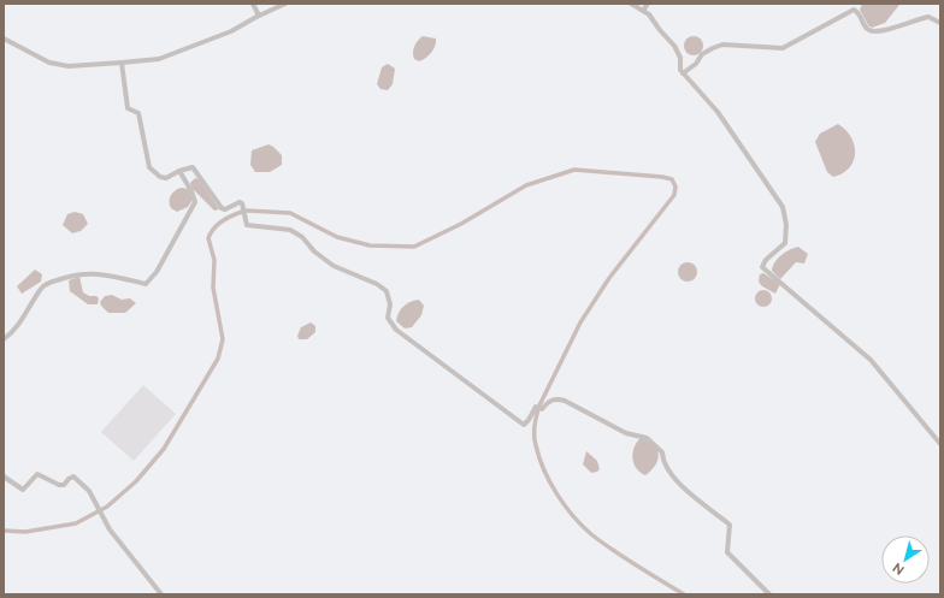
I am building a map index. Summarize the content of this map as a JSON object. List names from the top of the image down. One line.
{"north":"bottom left"}
